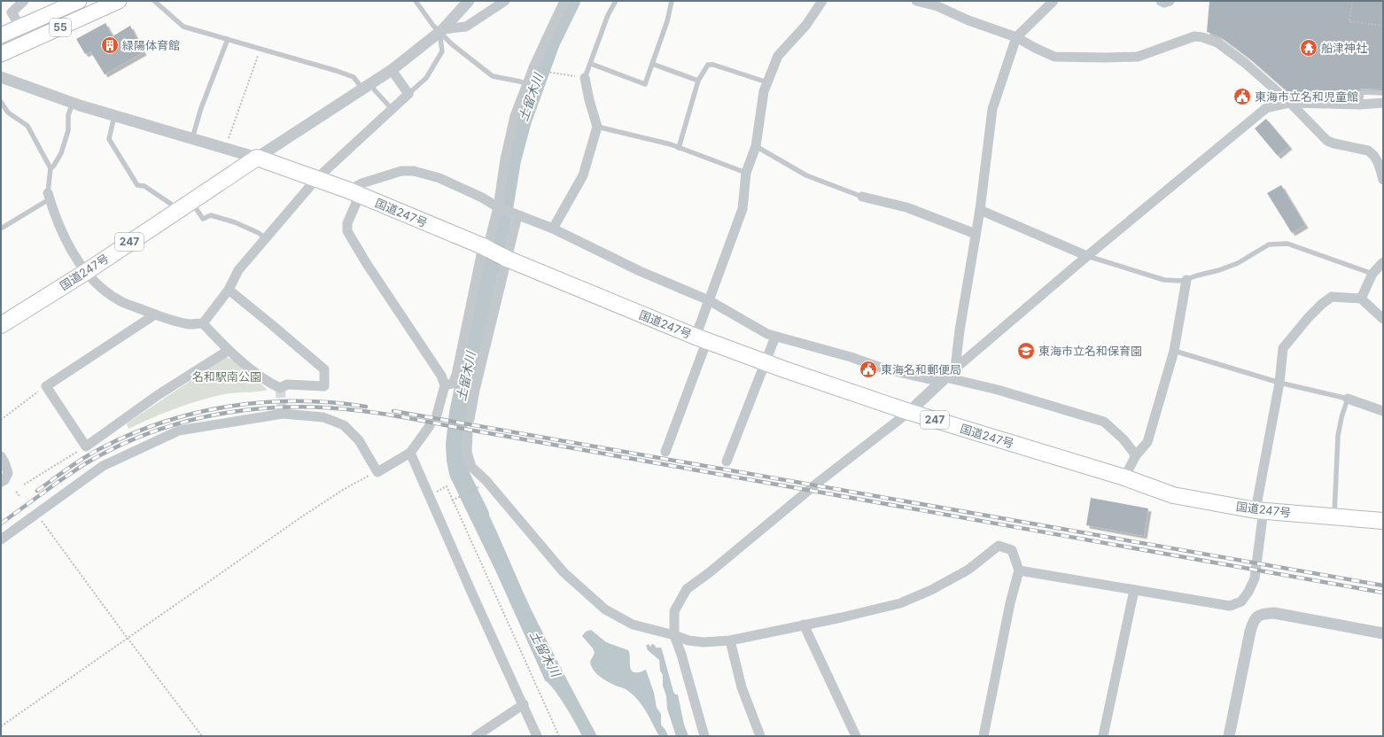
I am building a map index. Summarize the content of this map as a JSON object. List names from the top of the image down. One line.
{"streets":{"highway":["国道247号","247"],"main road":["55"]},"water":["土留木川"],"parks":["名和駅南公園"],"places":{"building":["緑陽体育館"],"temple":["船津神社"],"public building":["東海市立名和児童館","東海名和郵便局"],"school or university":["東海市立名和保育園"]}}
